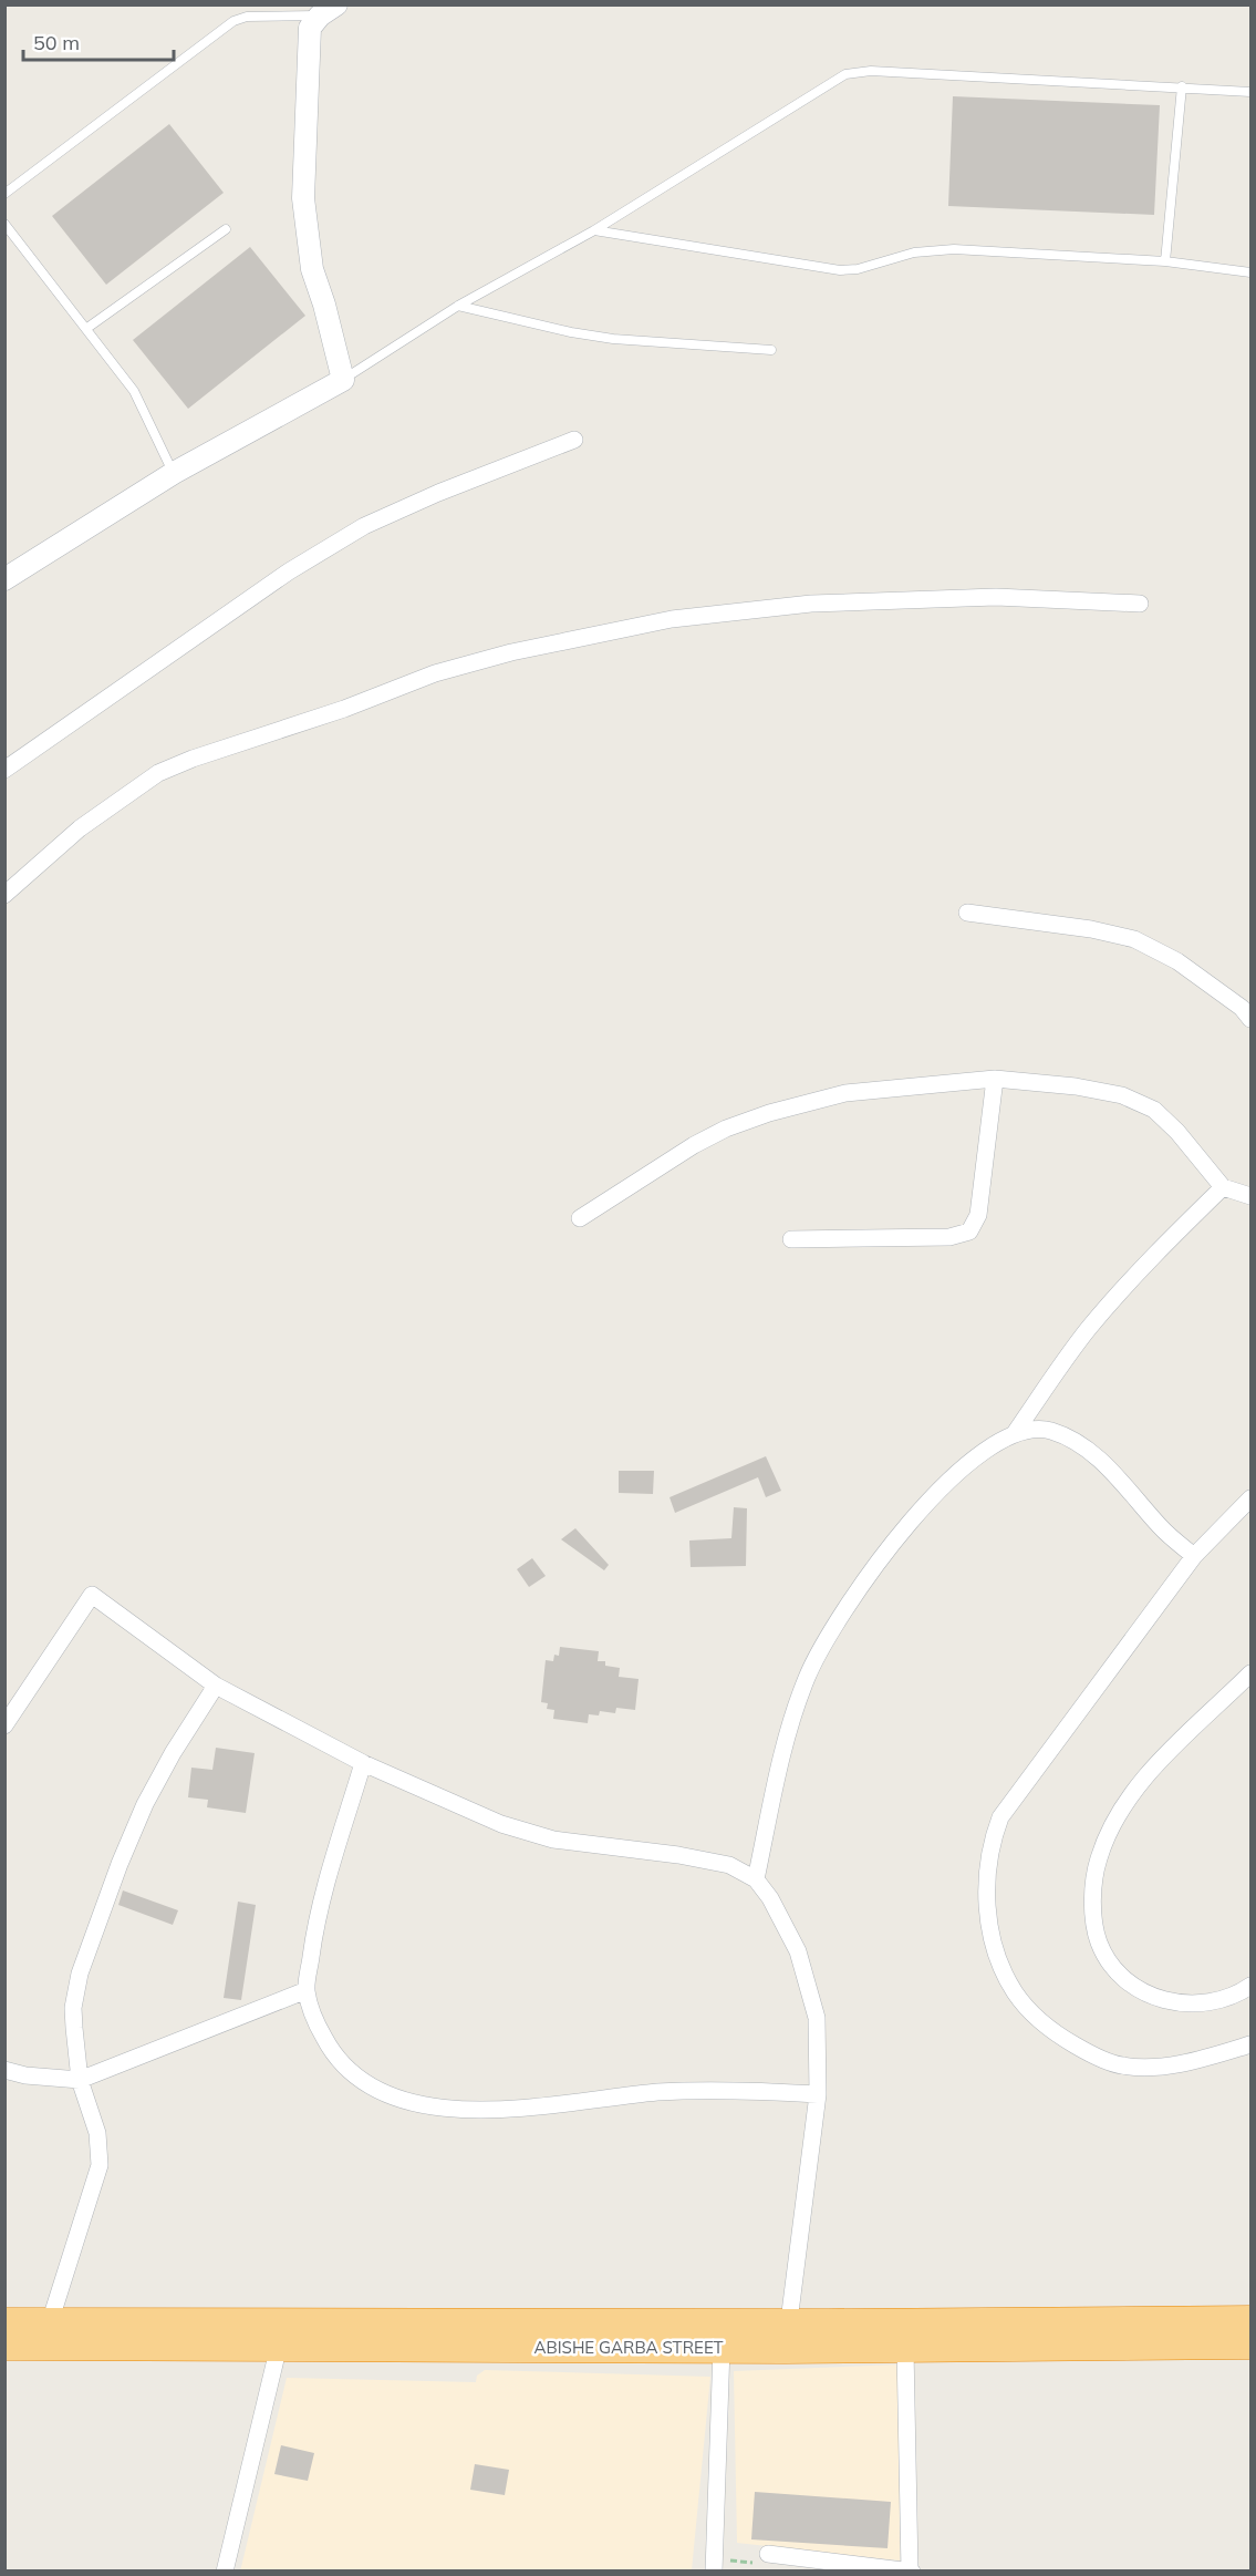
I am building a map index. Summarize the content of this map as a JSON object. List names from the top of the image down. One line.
{"streets":{"highway":["ABISHE GARBA STREET"]},"scale_bar":"50 m"}
